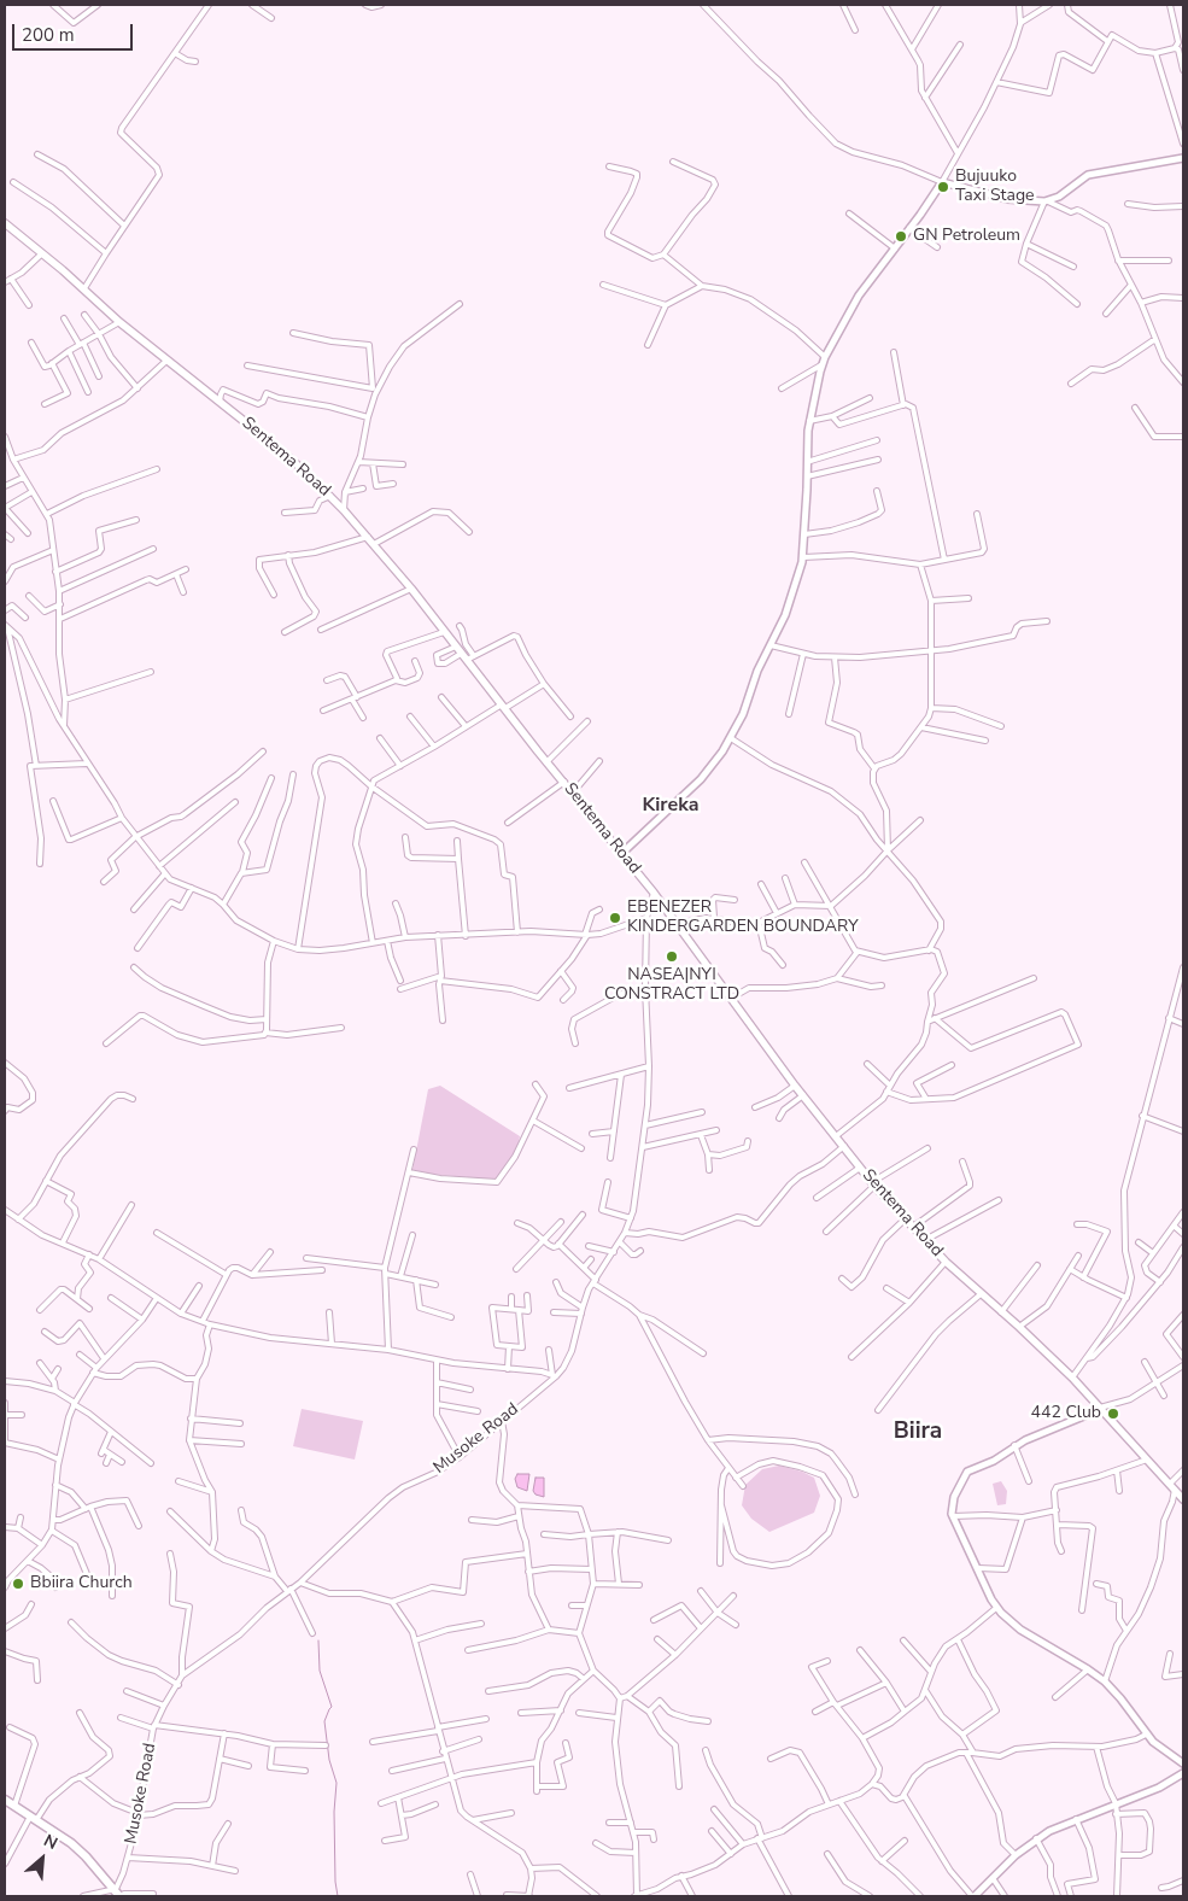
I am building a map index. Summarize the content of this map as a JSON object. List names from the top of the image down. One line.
{"streets":{"main road":["Sentema Road"],"street":["Musoke Road"]},"crossings":[["Sentema Road","Musoke Road"]],"districts":["Kireka","Biira"],"places":["Bujuuko Taxi Stage","GN Petroleum","EBENEZER KINDERGARDEN BOUNDARY","NASEA|NYI CONSTRACT LTD","442 Club","Bbiira Church"],"scale_bar":"200 m","north":"top right"}
